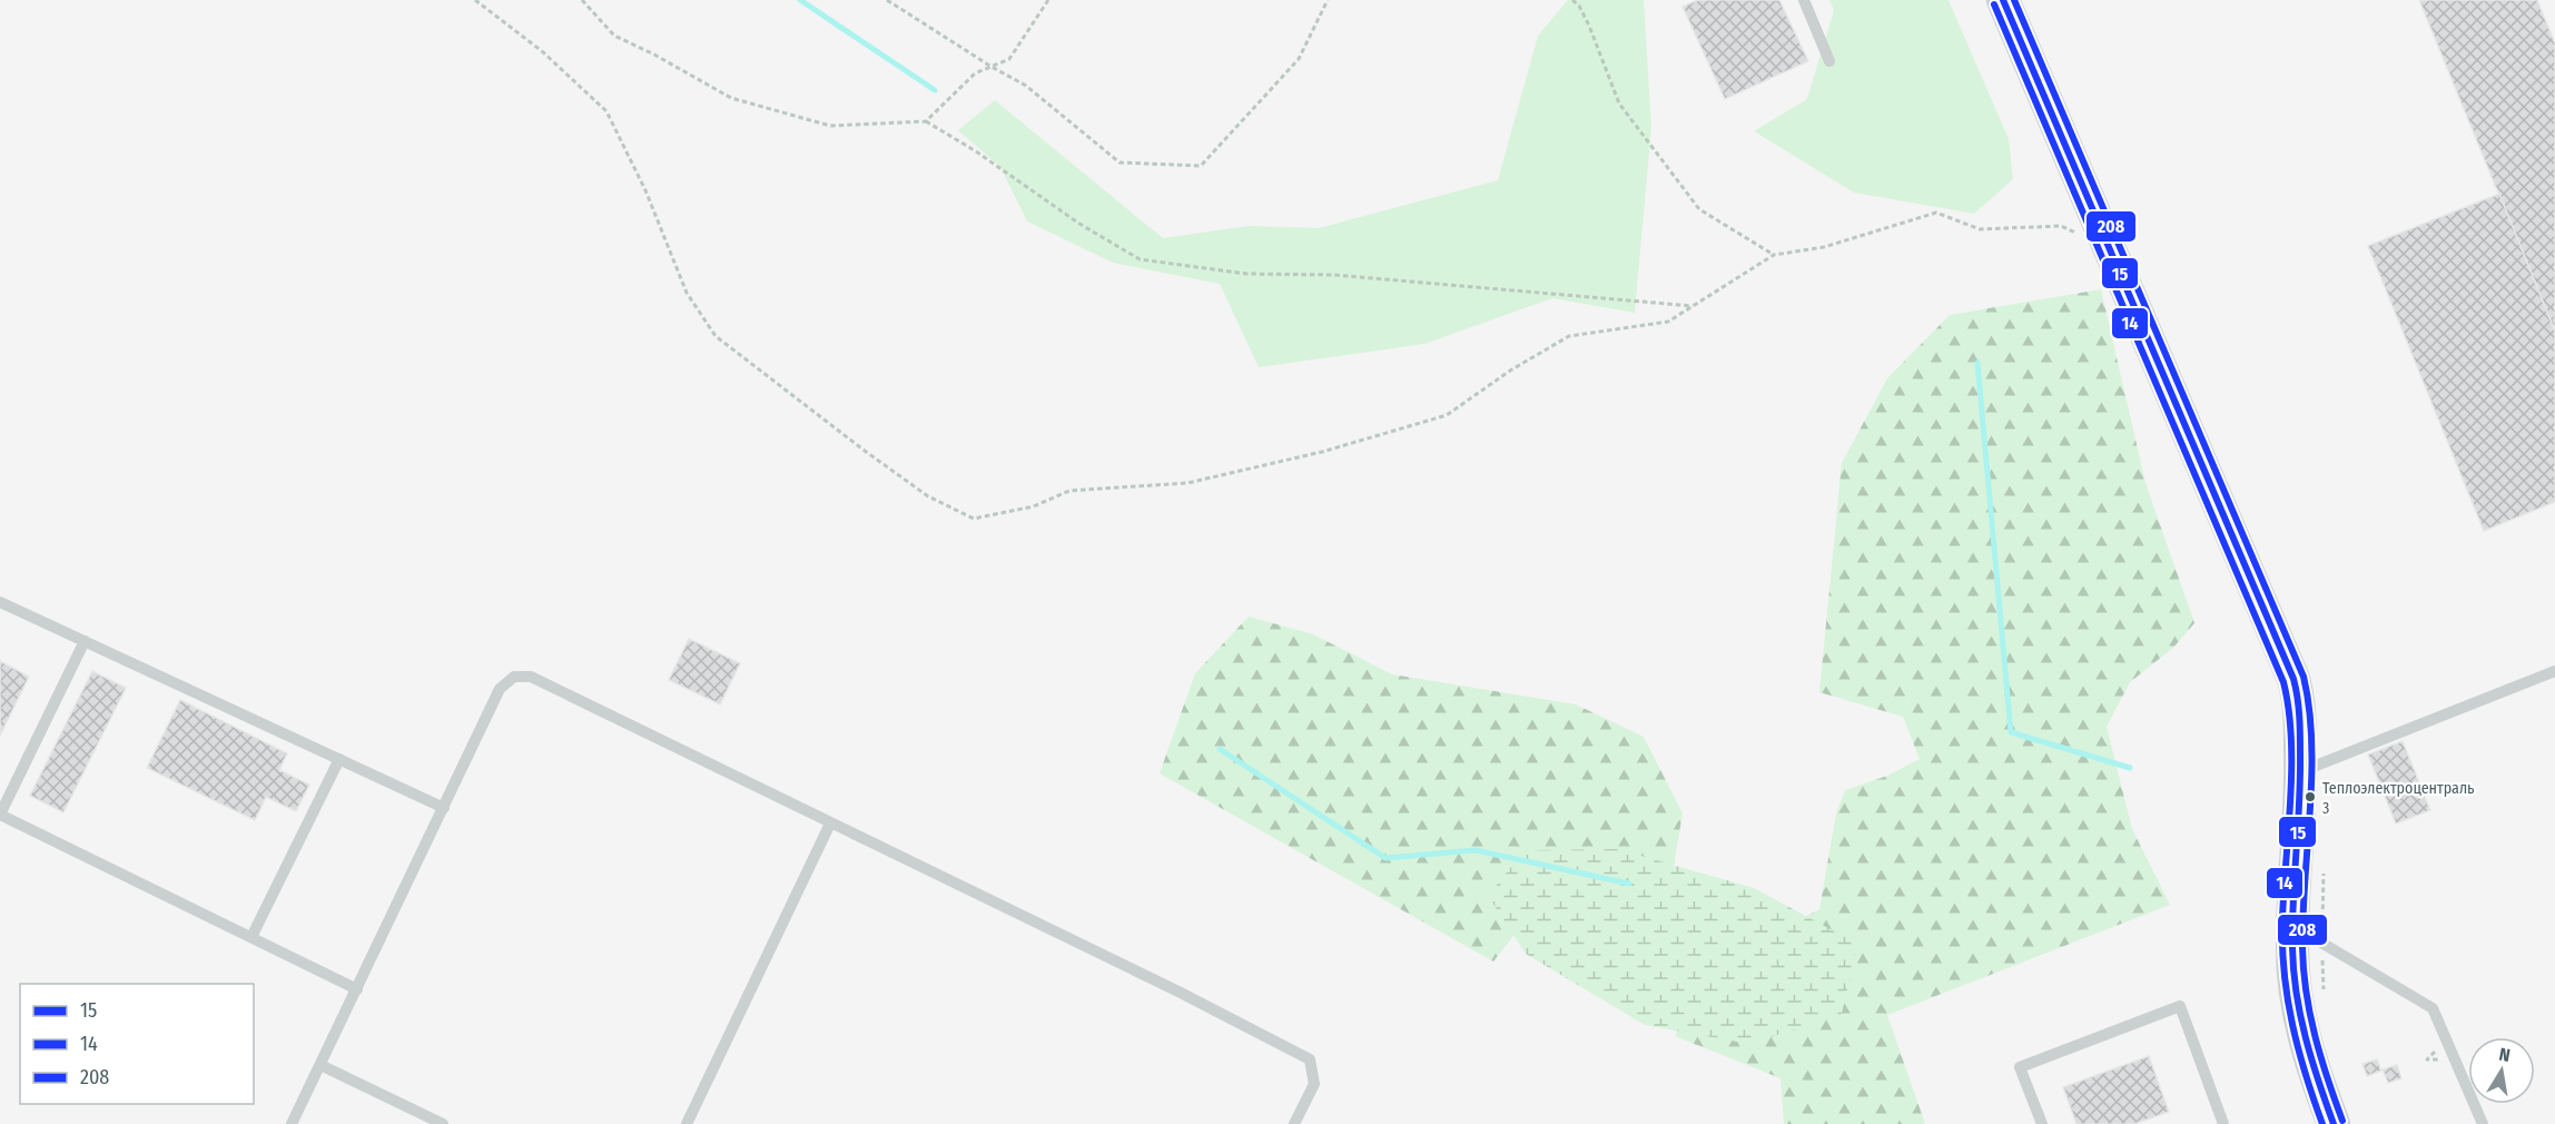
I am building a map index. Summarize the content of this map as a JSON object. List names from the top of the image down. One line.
{"places":["Теплоэлектроцентраль 3"],"lines":["transit line 15","transit line 208","transit line 14"],"legend":["15","14","208"],"north":"top"}
